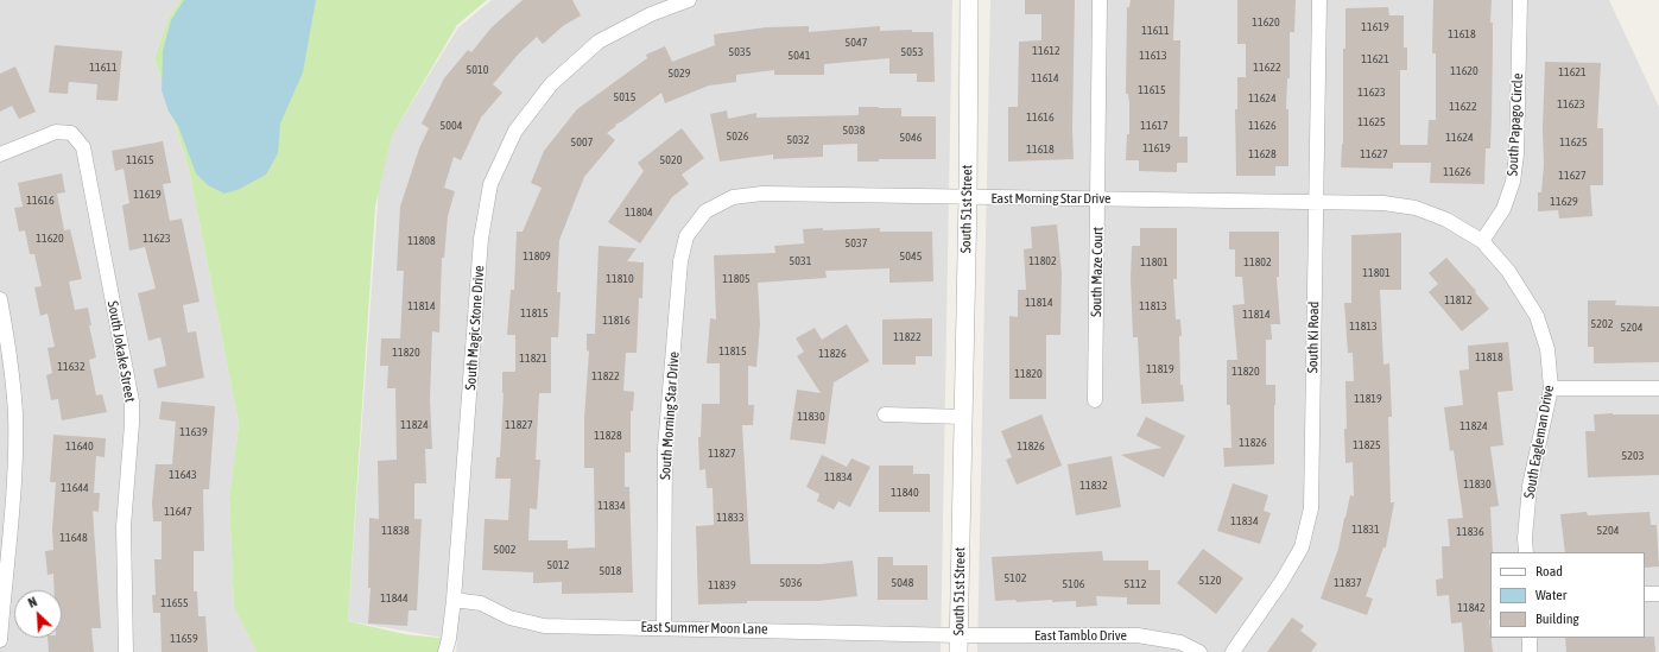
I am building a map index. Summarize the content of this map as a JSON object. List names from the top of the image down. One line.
{"streets":{"street":["South Papago Circle","East Morning Star Drive","South 51st Street","South Maze Court","South Magic Stone Drive","South Ki Road","South Jokake Street","South Morning Star Drive","South Eagleman Drive","East Summer Moon Lane","East Tamblo Drive"]},"crossings":[["South Papago Circle","South Eagleman Drive"],["East Morning Star Drive","South 51st Street"],["East Morning Star Drive","South Maze Court"],["East Morning Star Drive","South Ki Road"],["East Morning Star Drive","South Morning Star Drive"],["East Morning Star Drive","South Eagleman Drive"],["South 51st Street","East Summer Moon Lane"],["South 51st Street","East Tamblo Drive"],["South Magic Stone Drive","East Summer Moon Lane"],["South Ki Road","South Eagleman Drive"],["South Morning Star Drive","East Summer Moon Lane"],["East Summer Moon Lane","East Tamblo Drive"]],"house_numbers":["11620","11619","11611","11618","5047","11612","5035","5053","5041","11613","11621","11611","11622","5010","11620","11621","5029","11614","11615","11623","5015","11624","11623","11622","11616","11625","5004","11617","11626","5038","5026","5046","11624","5032","5007","11625","11619","11618","11628","11627","11615","5020","11626","11627","11619","11616","11629","11804","11620","11623","11808","5037","11809","5045","5031","11802","11801","11802","11801","11810","11805","11812","11814","11814","11813","11815","11814","11816","5202","11813","5204","11822","11815","11820","11826","11818","11821","11632","11819","11820","11820","11822","11819","11830","11824","11827","11824","11639","11828","11826","11825","11640","11826","11827","5203","11643","11834","11830","11832","11644","11840","11834","11647","11833","11834","11831","11838","5204","11836","11648","5002","5012","5018","5102","5120","5036","5048","11837","5106","5112","11839","11844","11655","11842","11659"],"legend":["Road","Water","Building"],"north":"top left"}
